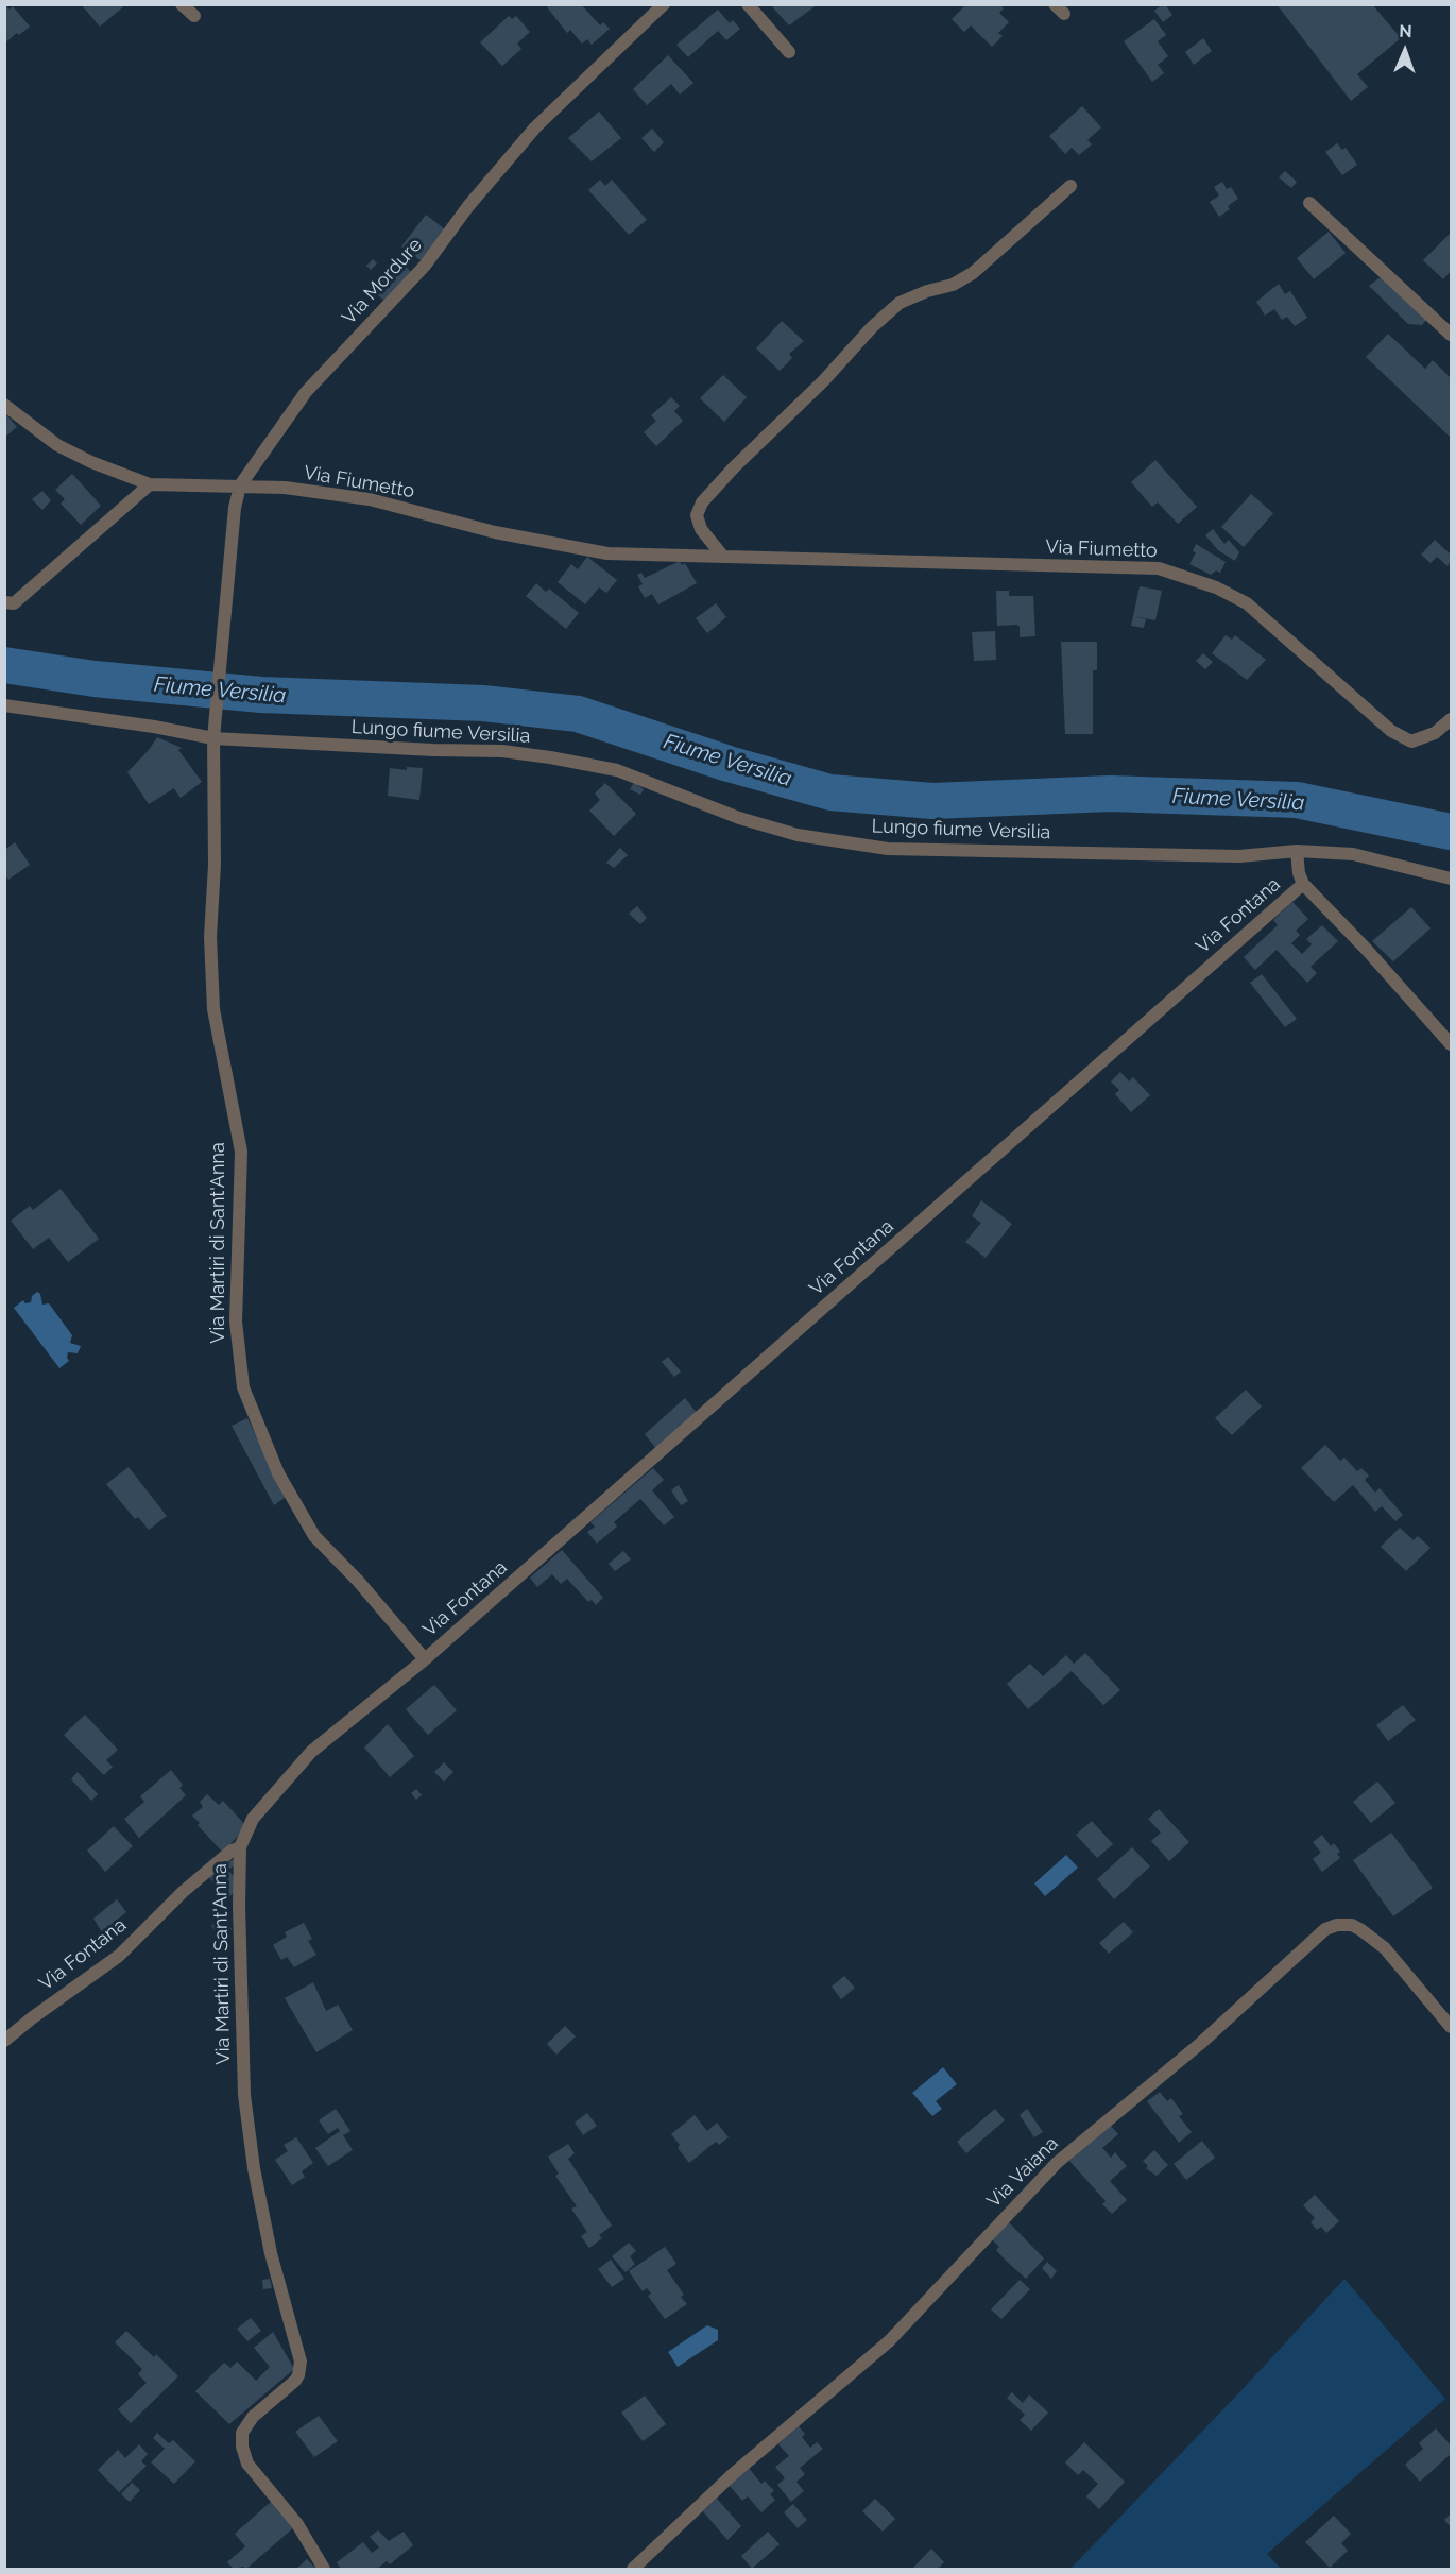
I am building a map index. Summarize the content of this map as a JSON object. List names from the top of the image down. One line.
{"streets":{"street":["Via Mordure","Via Fiumetto","Lungo fiume Versilia","Via Fontana","Via Martiri di Sant'Anna","Via Vaiana"]},"crossings":[["Via Mordure","Via Fiumetto"],["Via Mordure","Via Martiri di Sant'Anna"],["Lungo fiume Versilia","Via Fontana"],["Lungo fiume Versilia","Via Martiri di Sant'Anna"],["Via Fontana","Via Martiri di Sant'Anna"]],"water":["Fiume Versilia"],"north":"top"}
